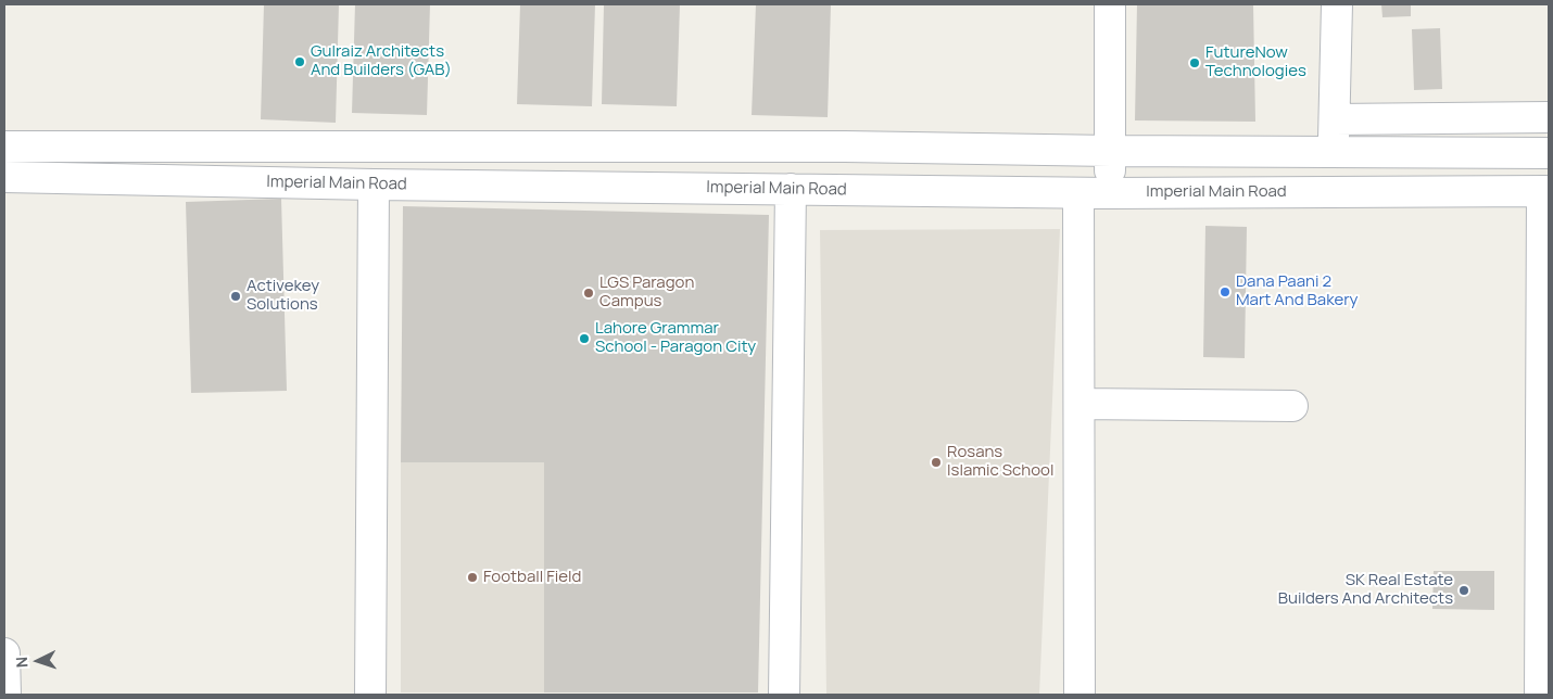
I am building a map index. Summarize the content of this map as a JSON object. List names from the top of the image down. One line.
{"streets":{"street":["Imperial Main Road"]},"places":["Gulraiz Architects And Builders (GAB)","FutureNow Technologies","Dana Paani 2 Mart And Bakery","LGS Paragon Campus","Activekey Solutions","Lahore Grammar School - Paragon City","Rosans Islamic School","Football Field","SK Real Estate Builders And Architects"],"north":"left"}
